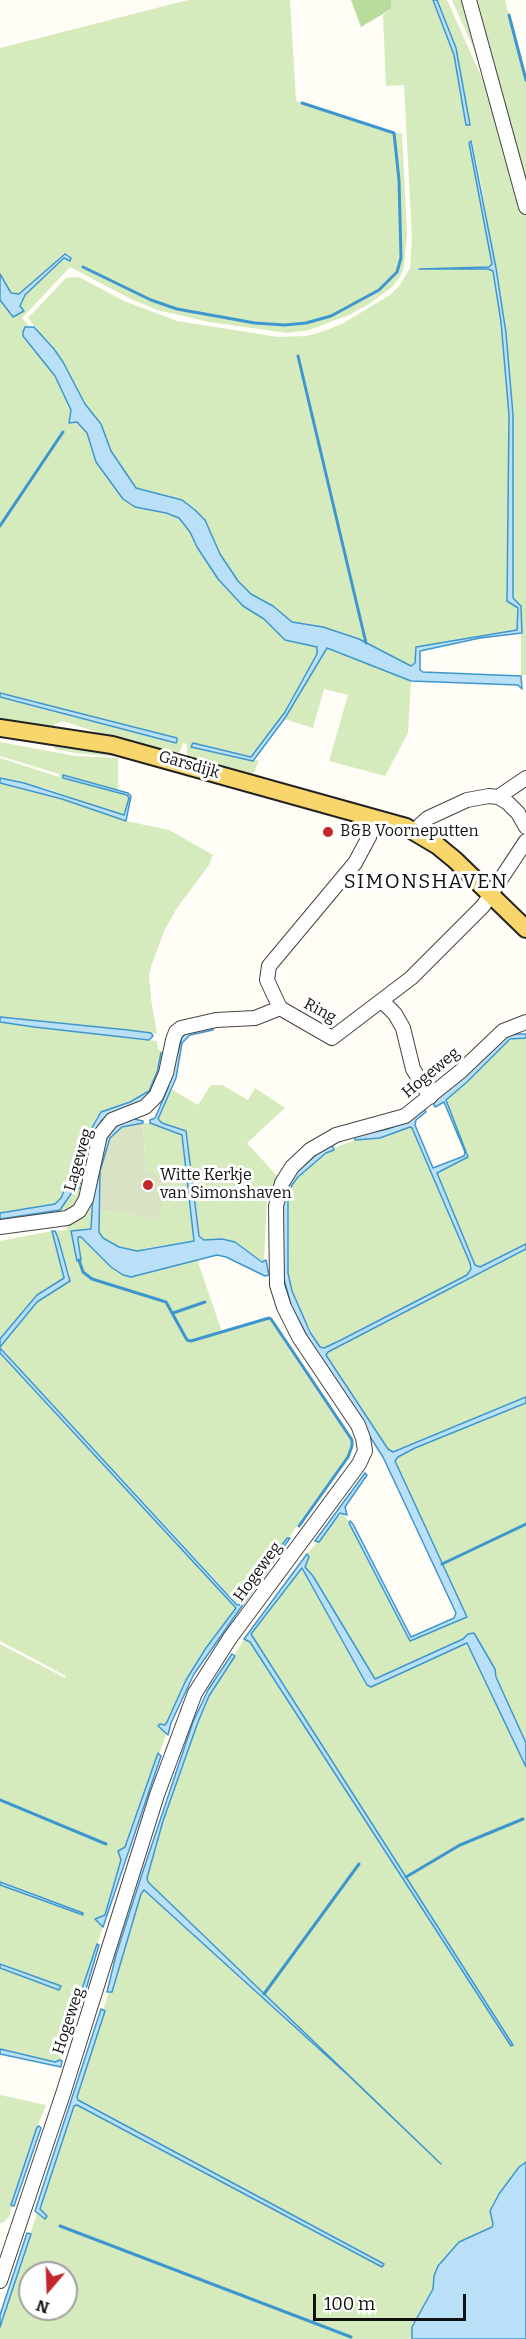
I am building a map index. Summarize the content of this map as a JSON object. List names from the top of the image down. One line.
{"streets":{"main road":["Garsdijk"],"street":["Ring","Hogeweg","Lageweg"]},"crossings":[["Garsdijk","Ring"],["Ring","Lageweg"]],"districts":["SIMONSHAVEN"],"places":["B&B Voorneputten","Witte Kerkje van Simonshaven"],"scale_bar":"100 m","north":"bottom"}
